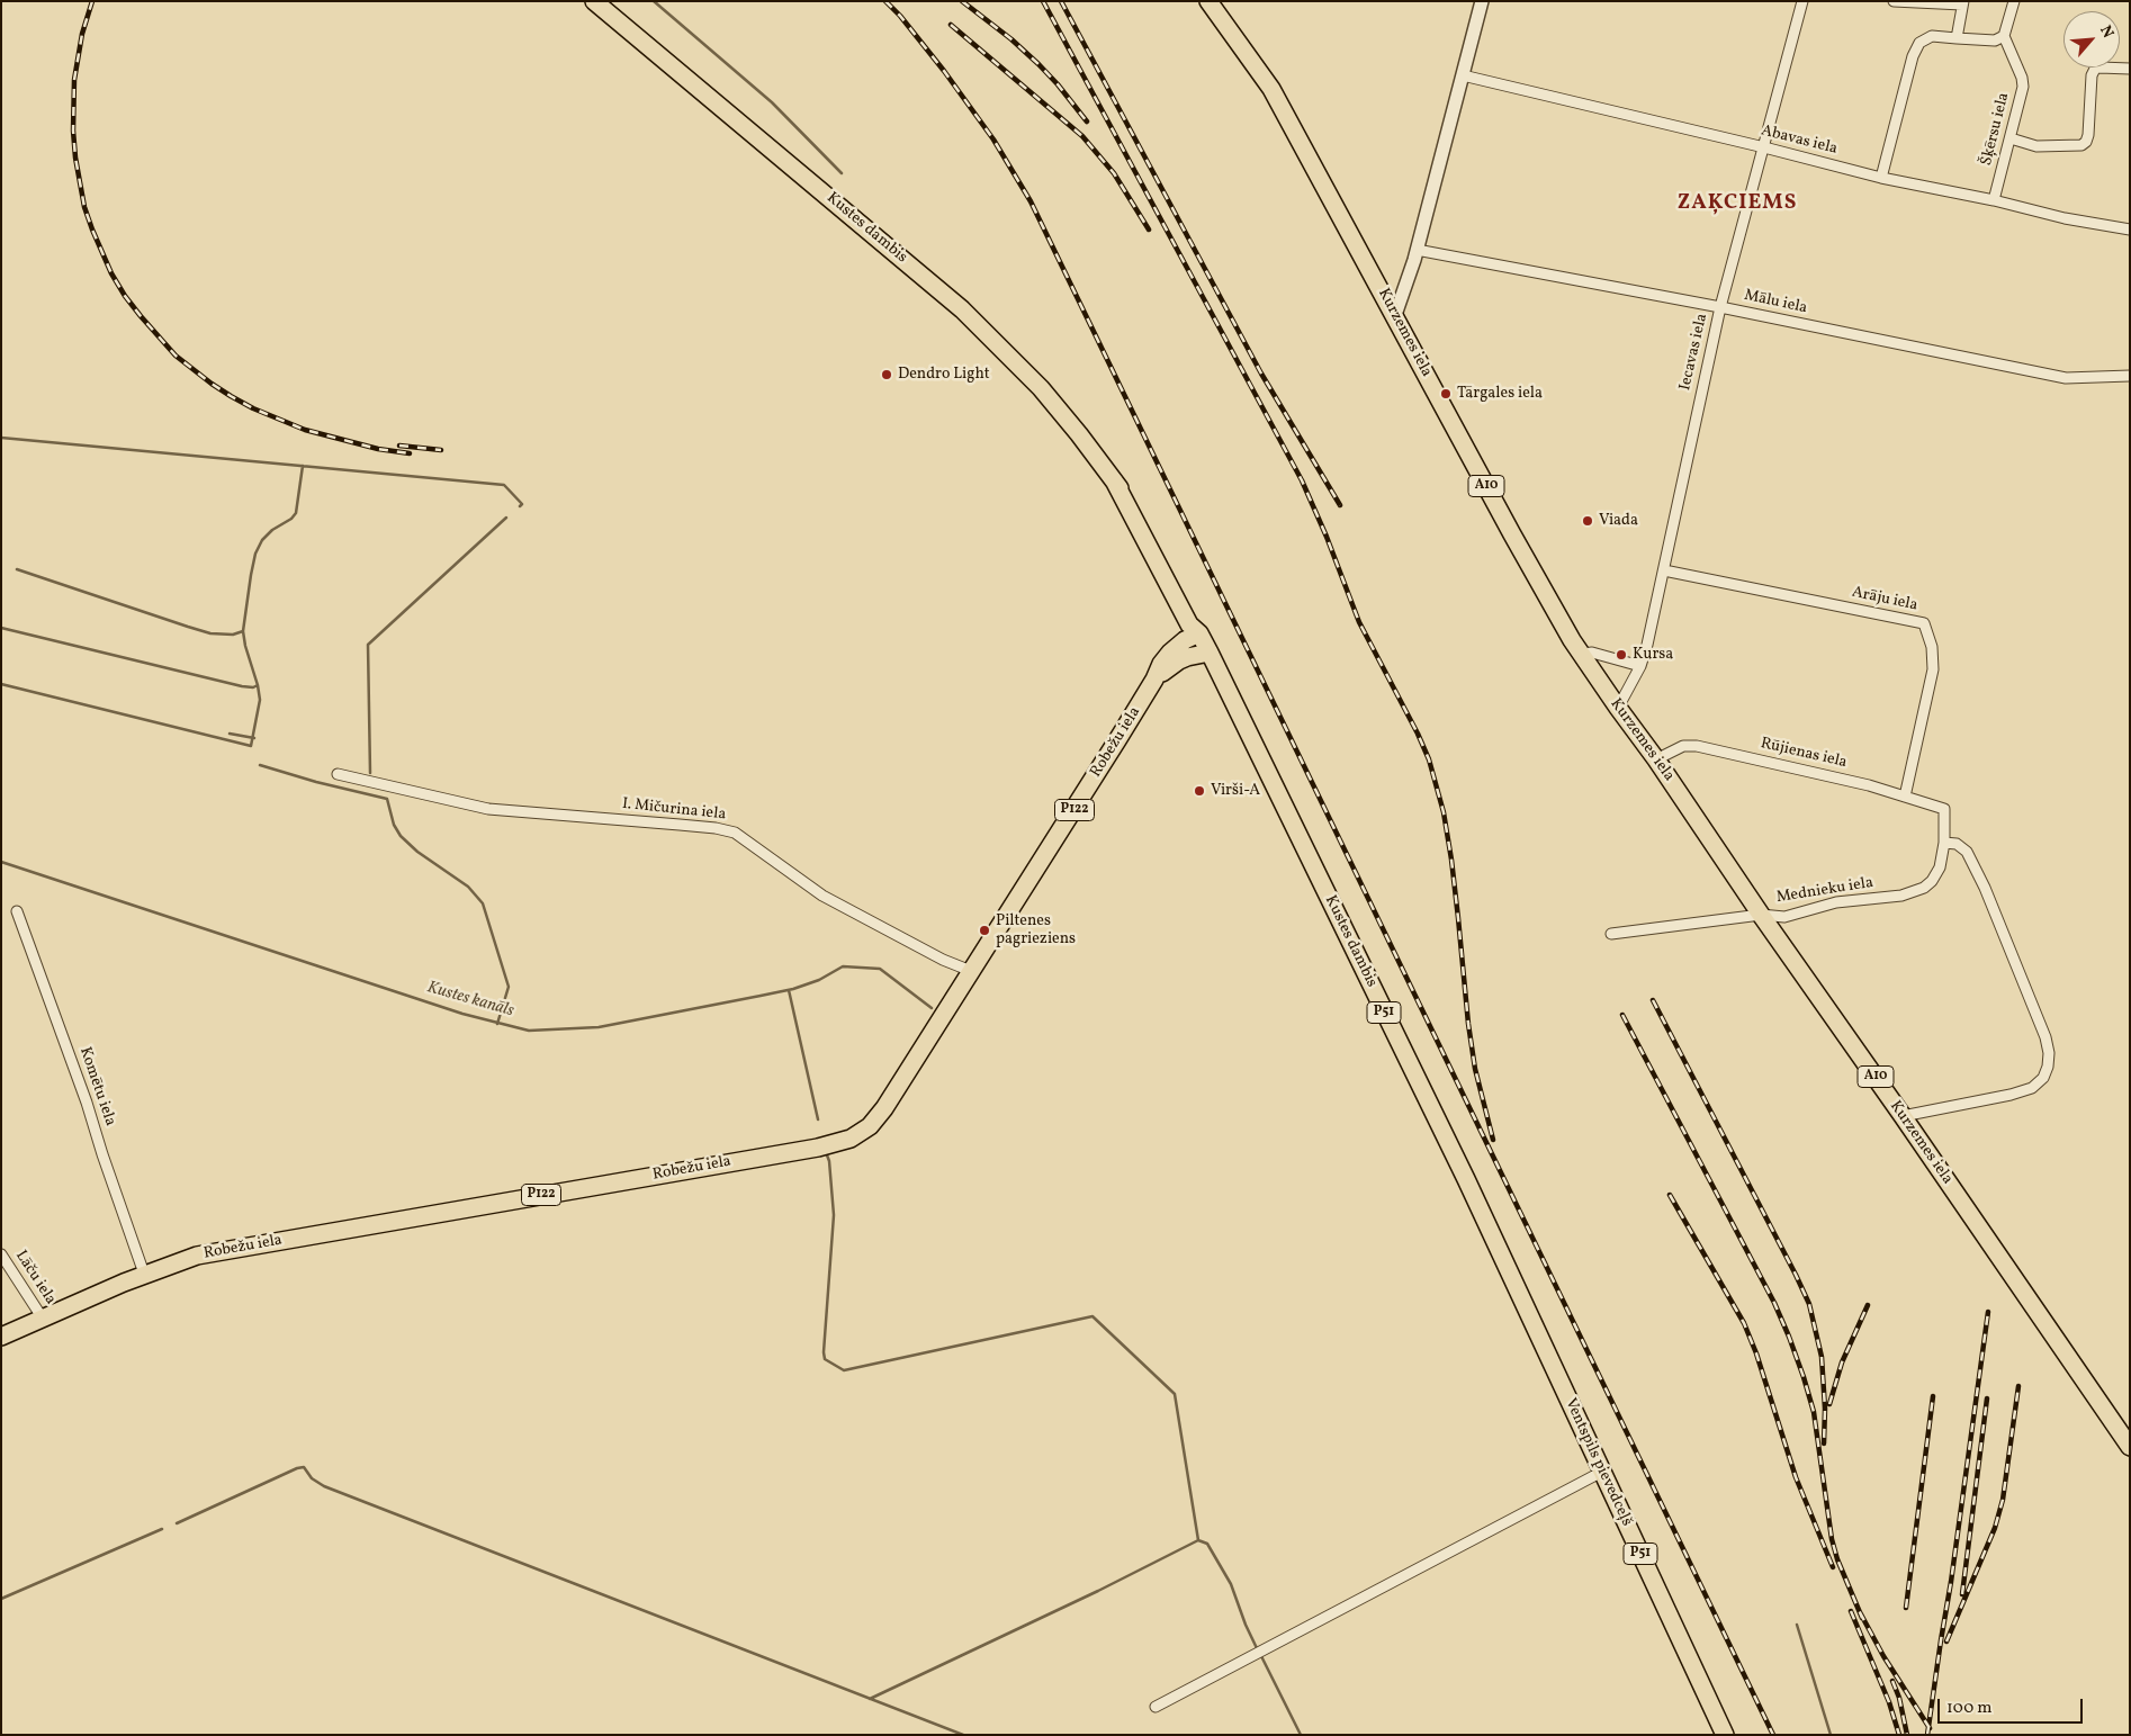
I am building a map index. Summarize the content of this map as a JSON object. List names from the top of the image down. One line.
{"streets":{"main road":["Kustes dambis","Kurzemes iela","A10","Robežu iela","P122","P51","Ventspils pievedceļš"],"street":["Šķērsu iela","Abavas iela","Mālu iela","Iecavas iela","Arāju iela","Rūjienas iela","I. Mičurina iela","Mednieku iela","Komētu iela","Lāču iela"]},"crossings":[["Šķērsu iela","Abavas iela"],["Abavas iela","Iecavas iela"],["Kustes dambis","Robežu iela"],["Kustes dambis","Ventspils pievedceļš"],["Mālu iela","Iecavas iela"],["Kurzemes iela","Iecavas iela"],["Kurzemes iela","Rūjienas iela"],["Kurzemes iela","Mednieku iela"],["Iecavas iela","Arāju iela"],["Arāju iela","Rūjienas iela"],["Robežu iela","I. Mičurina iela"],["Robežu iela","Komētu iela"],["Robežu iela","Lāču iela"],["Rūjienas iela","Mednieku iela"]],"districts":["ZAĶCIEMS"],"water":["Kustes kanāls"],"places":["Dendro Light","Tārgales iela","Viada","Kursa","Virši-A","Piltenes pagrieziens"],"scale_bar":"100 m","north":"top right"}
